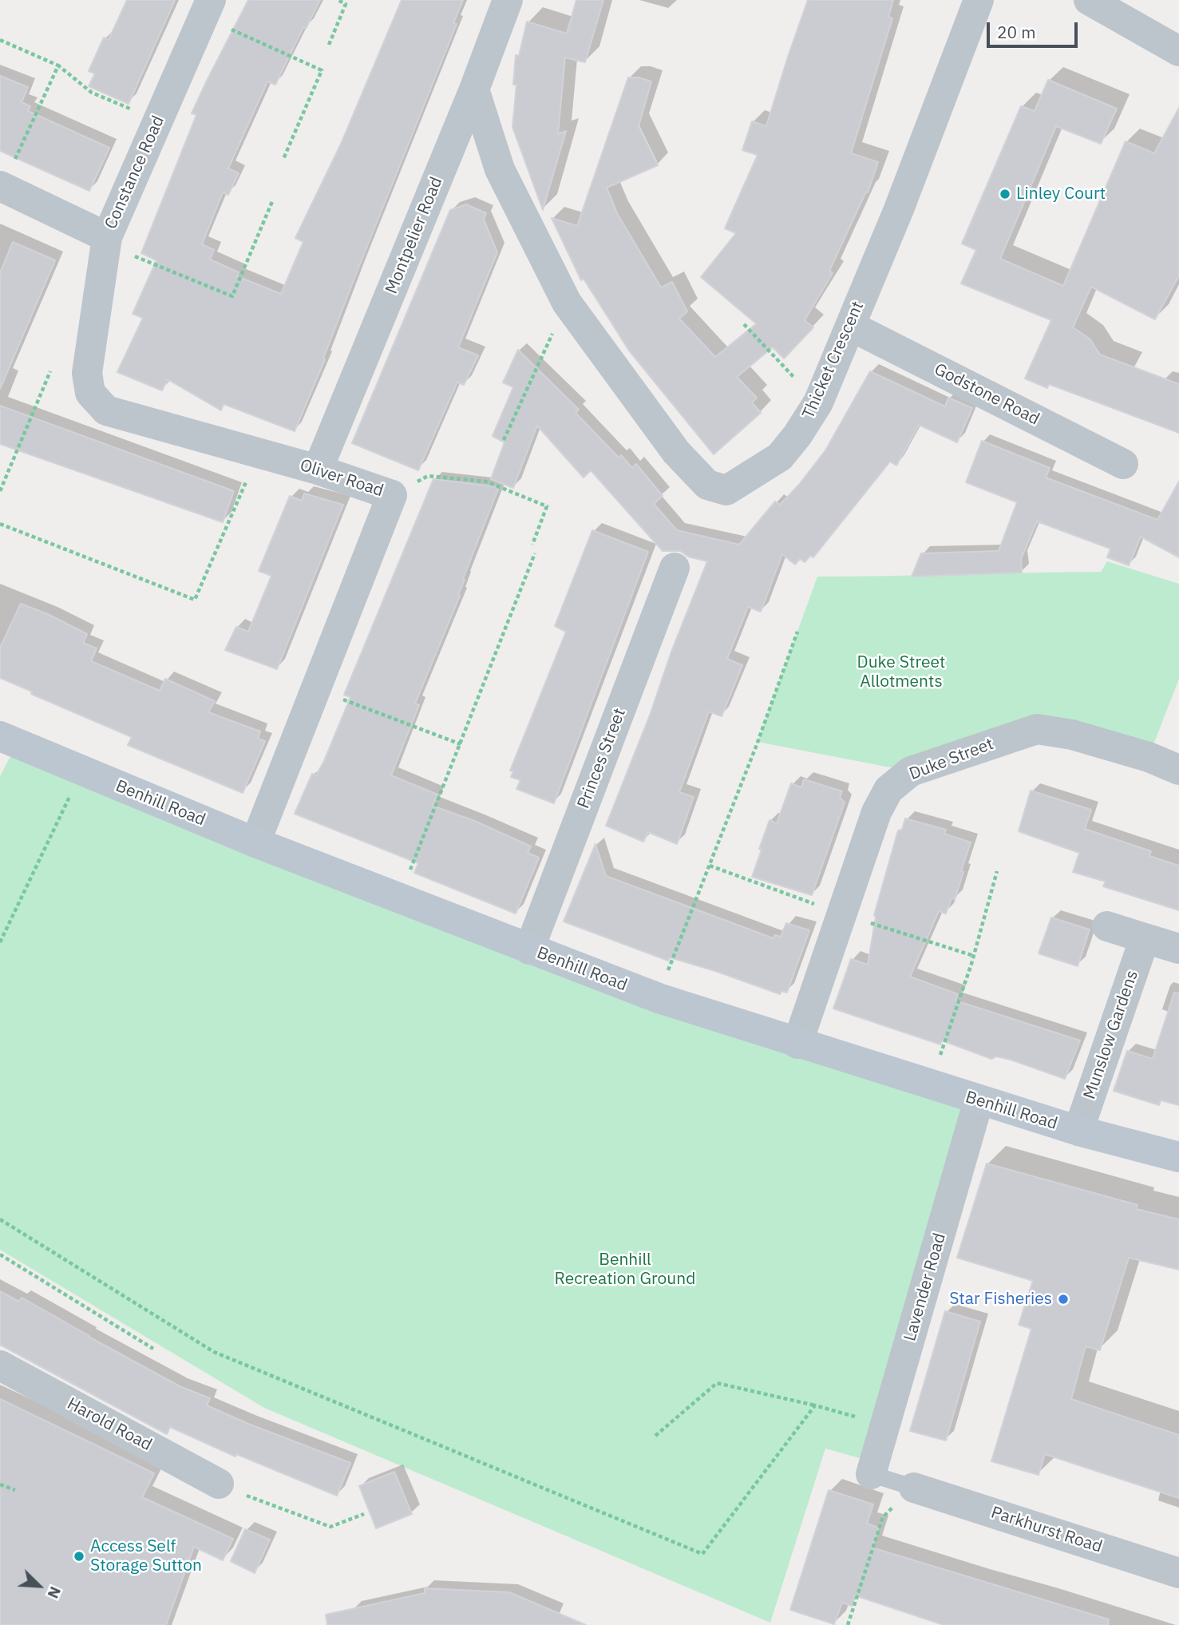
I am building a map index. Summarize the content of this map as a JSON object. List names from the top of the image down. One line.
{"streets":{"street":["Constance Road","Montpelier Road","Thicket Crescent","Godstone Road","Oliver Road","Princes Street","Duke Street","Benhill Road","Munslow Gardens","Lavender Road","Harold Road","Parkhurst Road"]},"crossings":[["Constance Road","Oliver Road"],["Montpelier Road","Thicket Crescent"],["Montpelier Road","Oliver Road"],["Thicket Crescent","Godstone Road"],["Oliver Road","Benhill Road"],["Princes Street","Benhill Road"],["Duke Street","Benhill Road"],["Benhill Road","Munslow Gardens"],["Benhill Road","Lavender Road"]],"parks":["Duke Street Allotments","Benhill Recreation Ground"],"places":["Linley Court","Star Fisheries","Access Self Storage Sutton"],"scale_bar":"20 m","north":"bottom right"}
